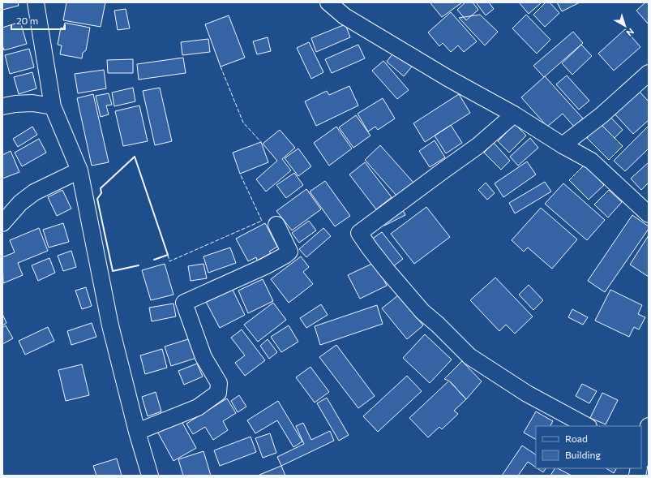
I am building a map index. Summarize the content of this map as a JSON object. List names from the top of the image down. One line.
{"legend":["Road","Building"],"scale_bar":"20 m","north":"bottom right"}
